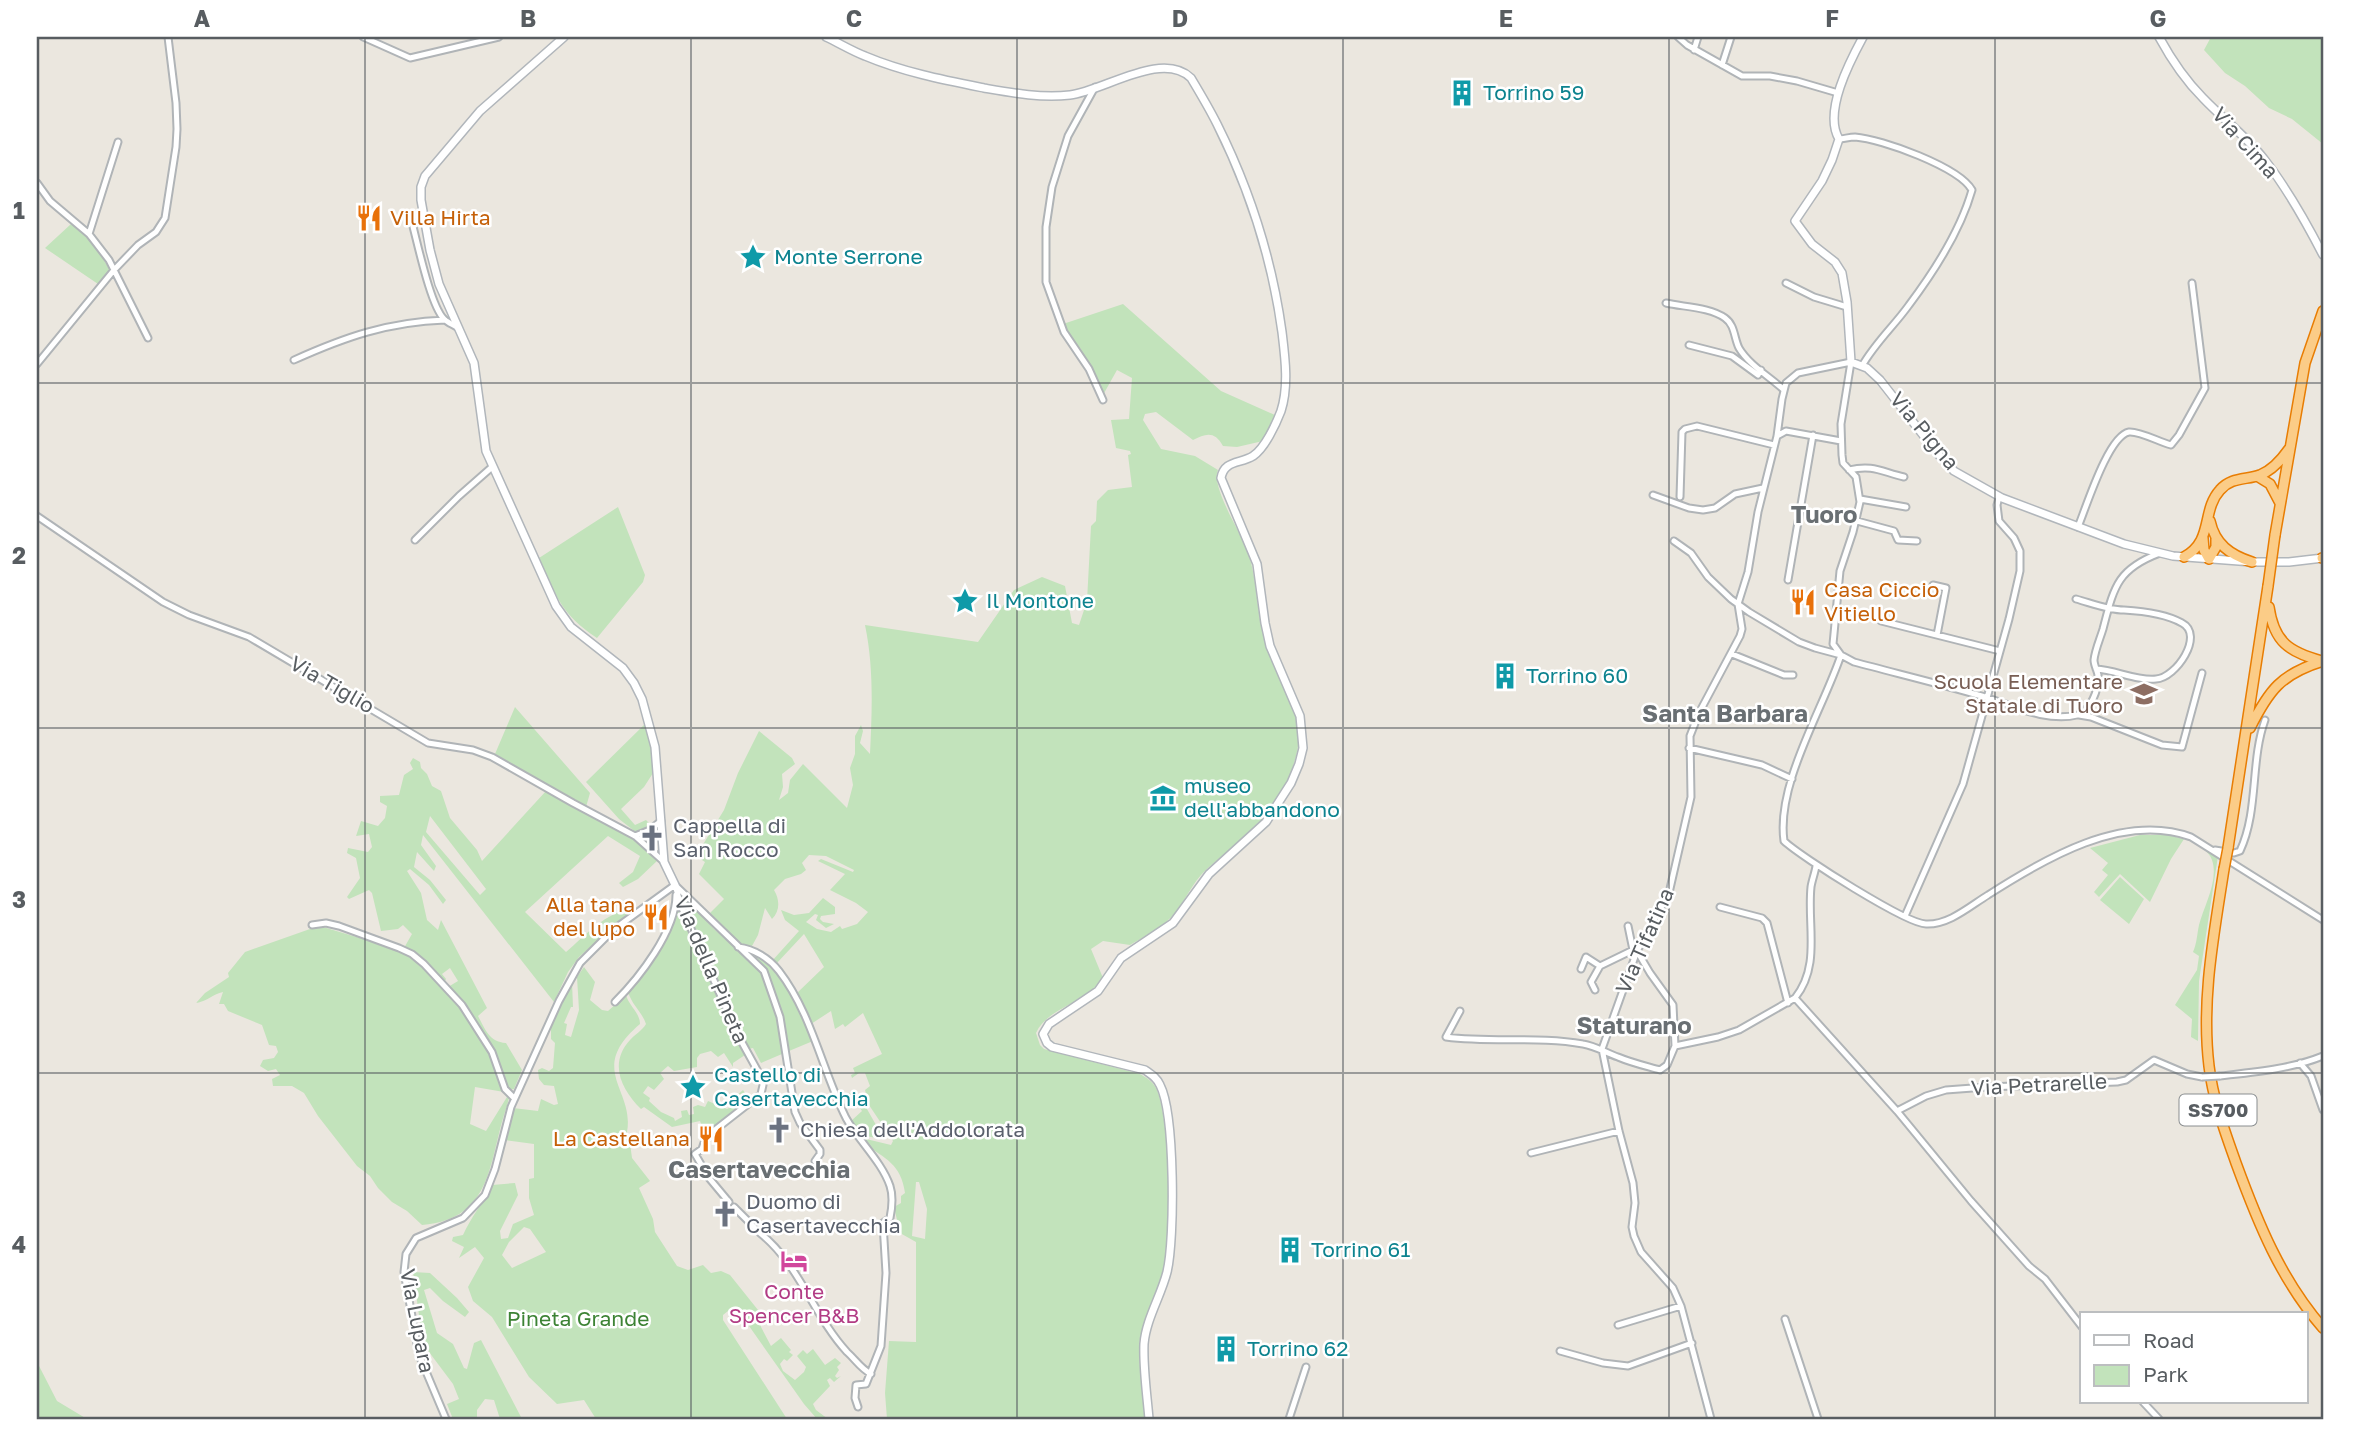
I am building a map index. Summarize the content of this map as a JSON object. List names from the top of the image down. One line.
{"streets":{"highway":["SS700"],"street":["Via Cima","Via Pigna","Via Tiglio","Via Tifatina","Via della Pineta","Via Petrarelle","Via Lupara"]},"crossings":[["Via della Pineta","Via Lupara"]],"districts":["Tuoro","Santa Barbara","Staturano","Casertavecchia"],"parks":["Pineta Grande"],"places":{"building":["Torrino 59","Torrino 60","Torrino 61","Torrino 62"],"restaurant":["Villa Hirta","Casa Ciccio Vitiello","Alla tana del lupo","La Castellana"],"place":["Monte Serrone","Il Montone","Castello di Casertavecchia"],"school or university":["Scuola Elementare Statale di Tuoro"],"museum":["museo dell'abbandono"],"church":["Cappella di San Rocco","Chiesa dell'Addolorata","Duomo di Casertavecchia"],"hotel":["Conte Spencer B&B"]},"legend":["Road","Park"],"grid":{"columns":["A","B","C","D","E","F","G"],"rows":["1","2","3","4"]}}
